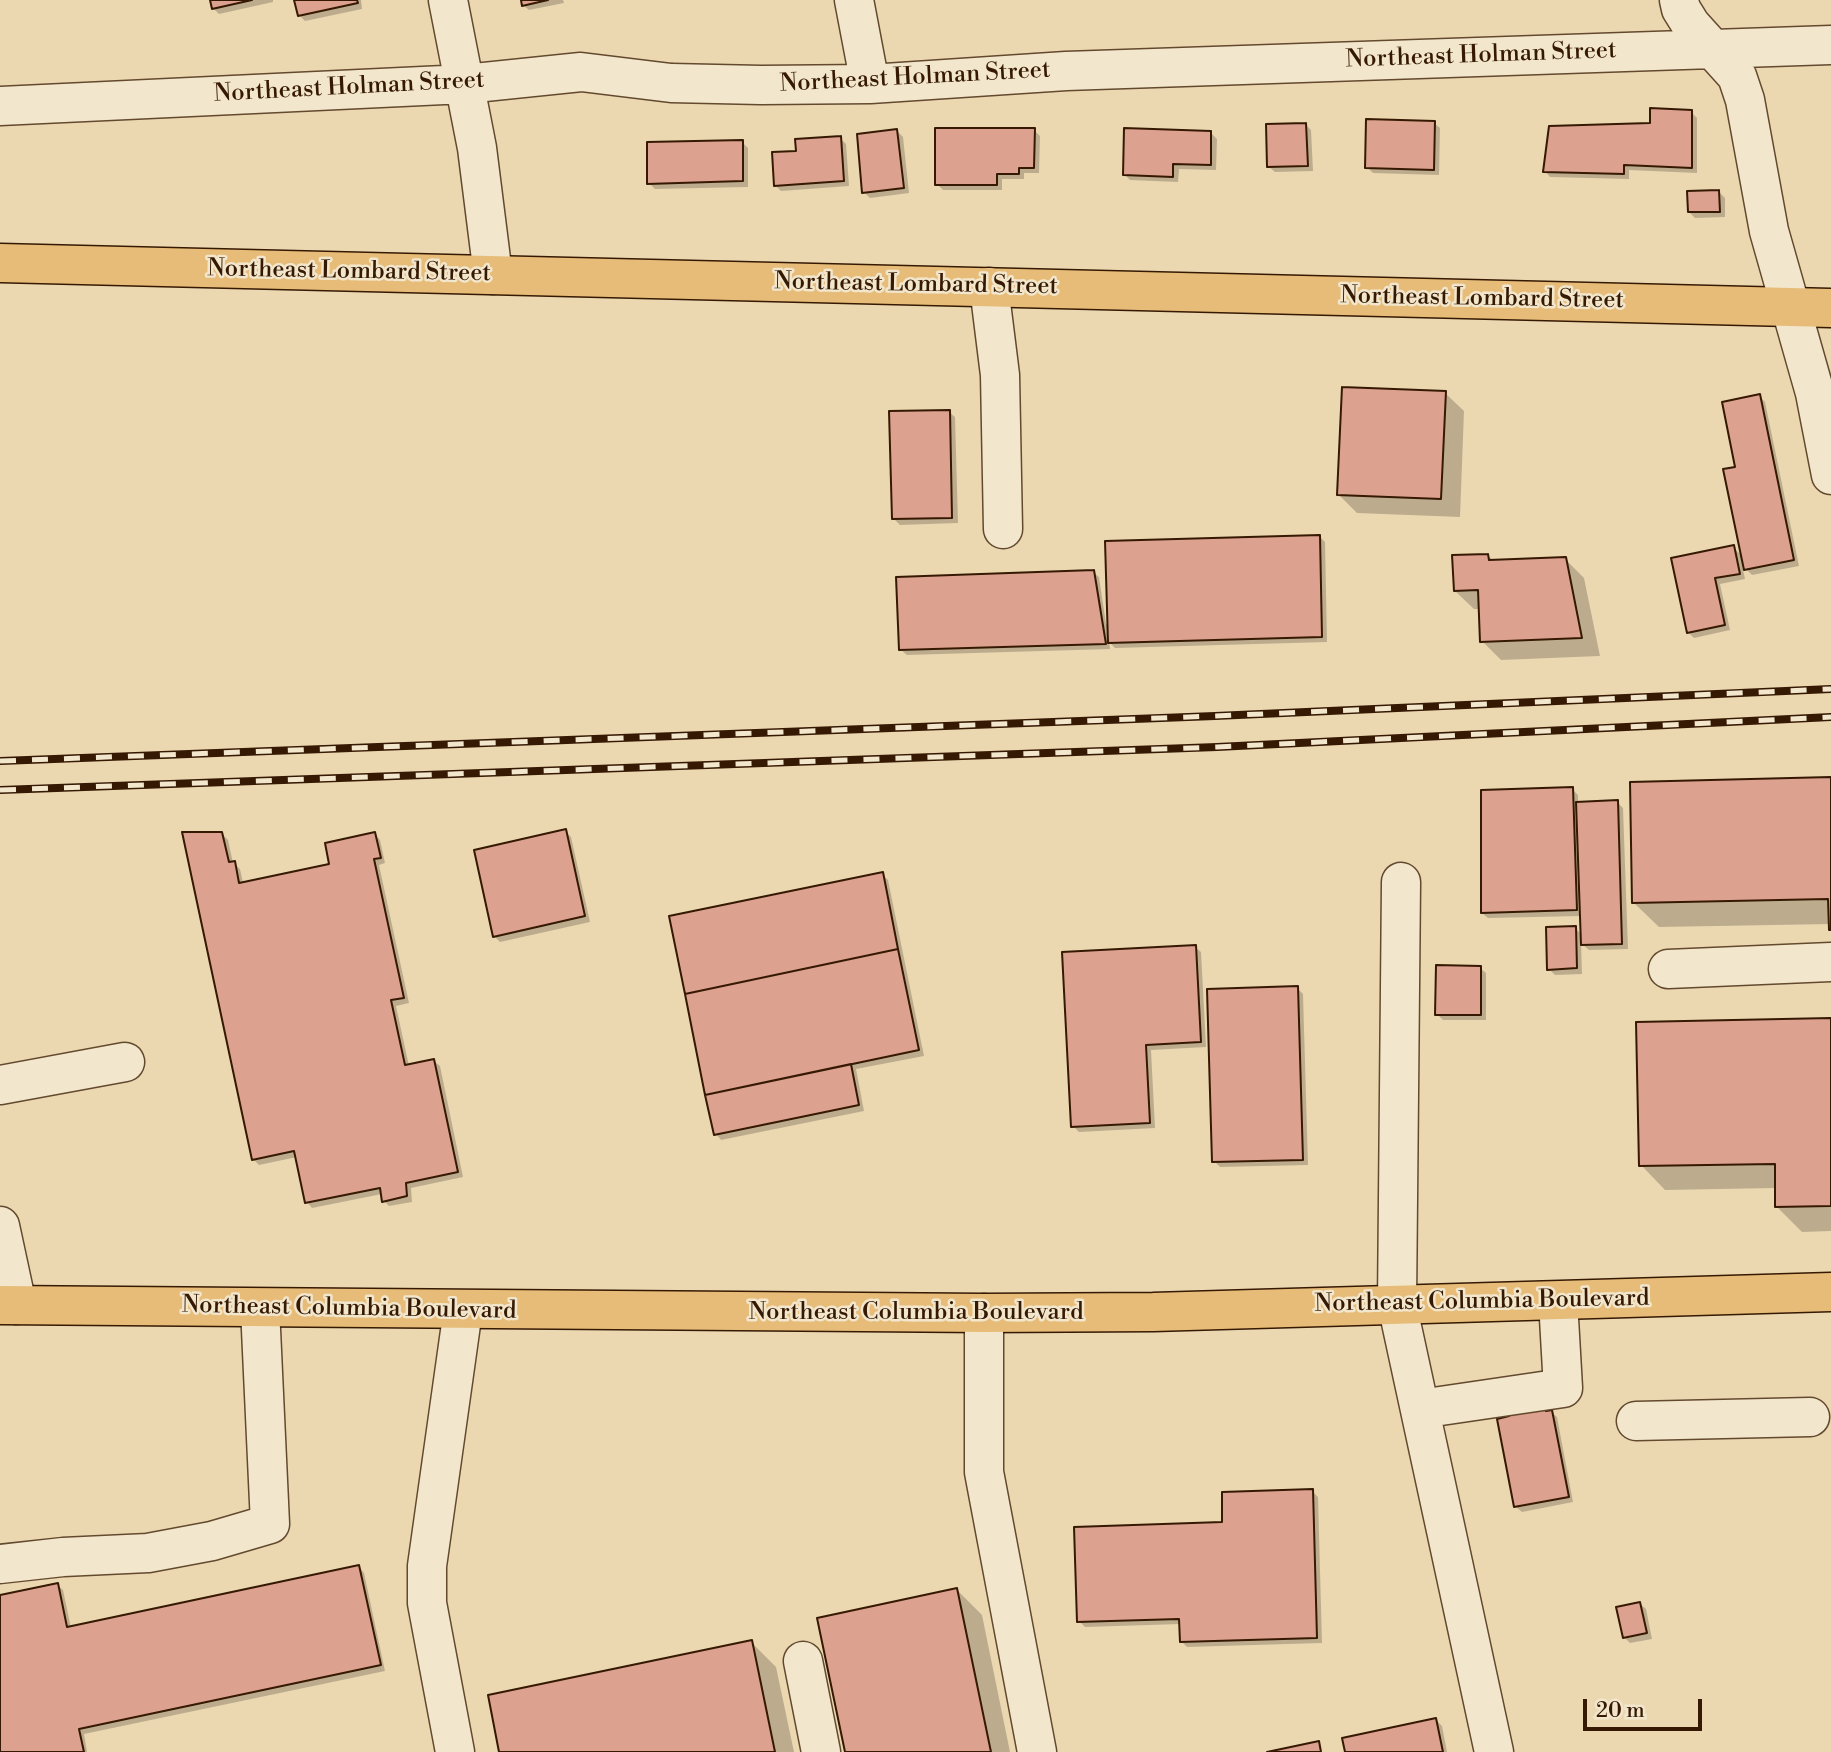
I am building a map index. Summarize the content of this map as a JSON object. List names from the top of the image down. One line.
{"streets":{"main road":["Northeast Lombard Street","Northeast Columbia Boulevard"],"street":["Northeast Holman Street"]},"scale_bar":"20 m"}
